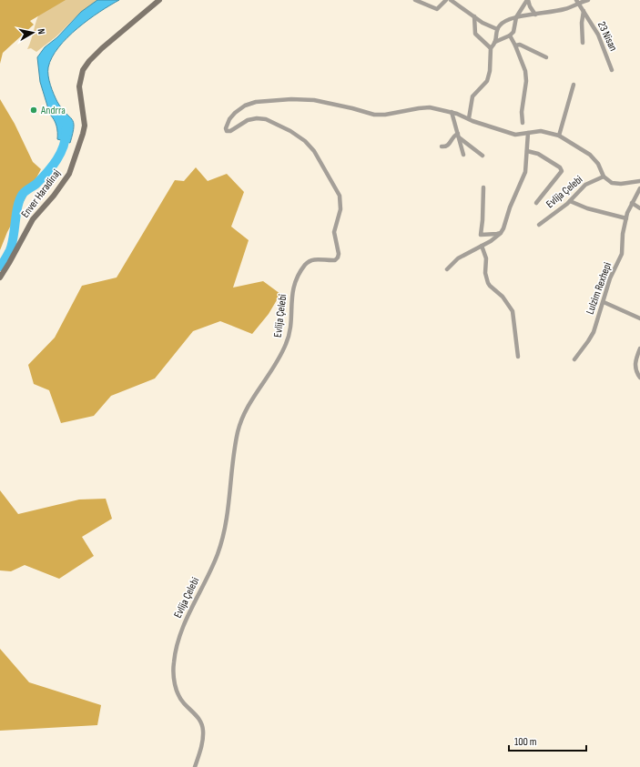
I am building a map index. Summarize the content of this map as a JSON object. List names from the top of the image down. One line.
{"streets":{"main road":["Enver Haradinaj"],"street":["23 Nisan","Evlija Çelebi","Lulzim Rexhepi"]},"places":["Andrra"],"scale_bar":"100 m","north":"right"}
